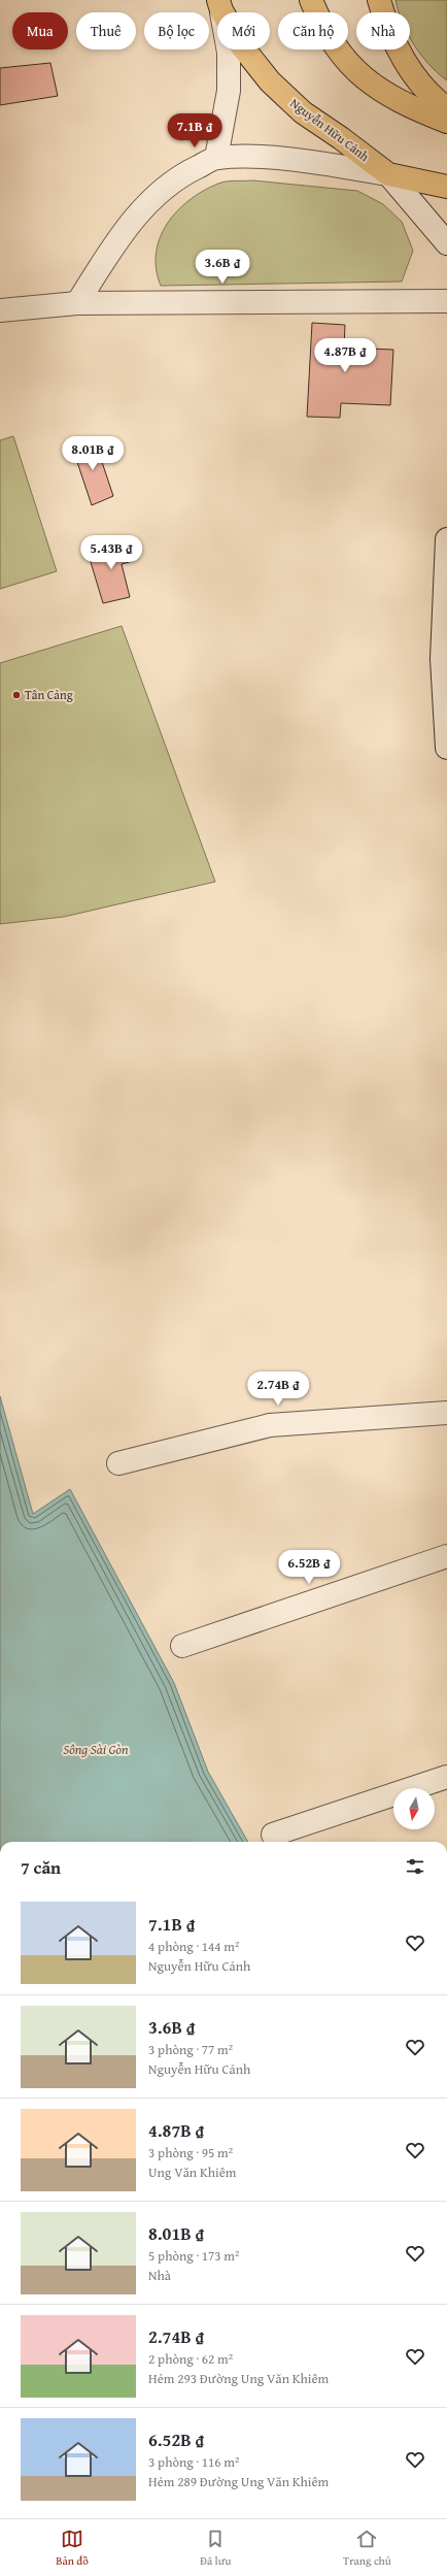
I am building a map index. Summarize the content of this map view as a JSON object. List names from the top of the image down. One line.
{"streets":{"main road":["Nguyễn Hữu Cảnh"]},"water":["Sông Sài Gòn"],"places":["Tân Cảng"],"north":"bottom","page":{"chip":["Mua","Thuê","Bộ lọc","Mới","Căn hộ","Nhà"],"price":["7.1B ₫","3.6B ₫","4.87B ₫","8.01B ₫","5.43B ₫","2.74B ₫","6.52B ₫"],"heading":"7 căn","list":[{"name":"7.1B ₫","note":"4 phòng · 144 m² · Nguyễn Hữu Cảnh"},{"name":"3.6B ₫","note":"3 phòng · 77 m² · Nguyễn Hữu Cảnh"},{"name":"4.87B ₫","note":"3 phòng · 95 m² · Ung Văn Khiêm"},{"name":"8.01B ₫","note":"5 phòng · 173 m² · Nhà"},{"name":"2.74B ₫","note":"2 phòng · 62 m² · Hẻm 293 Đường Ung Văn Khiêm"},{"name":"6.52B ₫","note":"3 phòng · 116 m² · Hẻm 289 Đường Ung Văn Khiêm"}],"tabs":["Bản đồ","Đã lưu","Trang chủ"]}}
